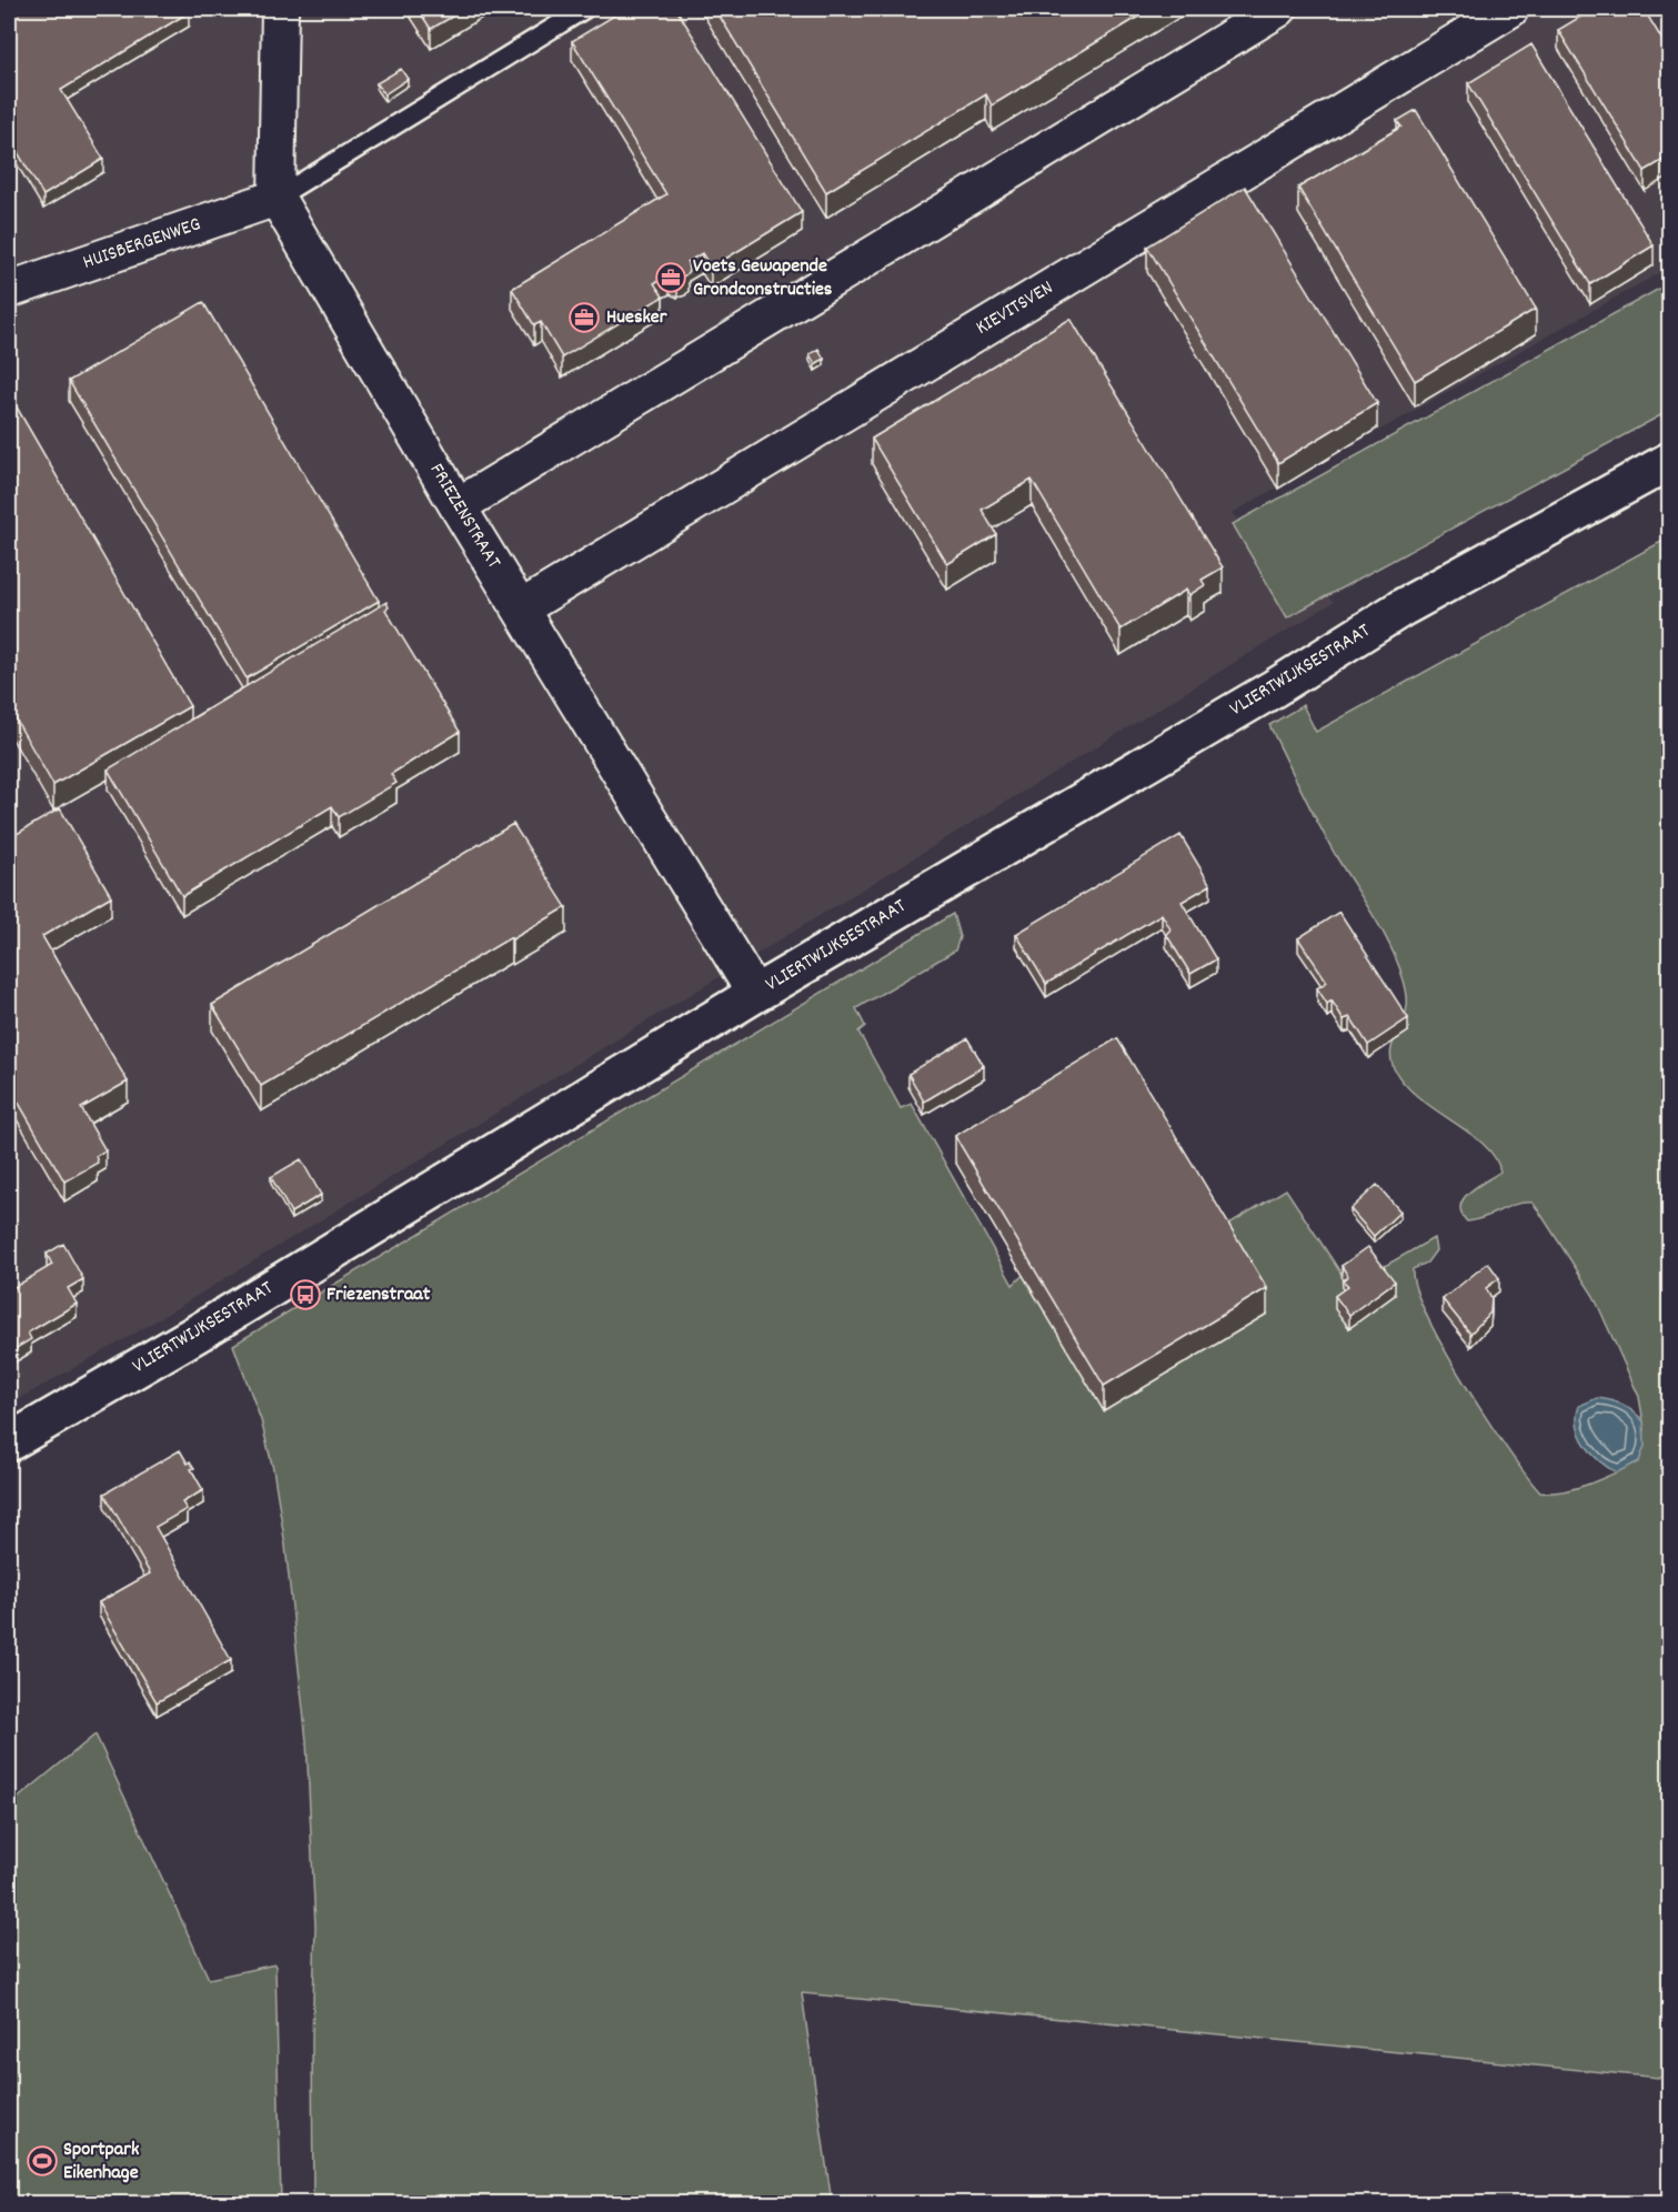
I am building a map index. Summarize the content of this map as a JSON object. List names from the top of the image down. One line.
{"streets":{"street":["HUISBERGENWEG","KIEVITSVEN","FRIEZENSTRAAT","VLIERTWIJKSESTRAAT"]},"crossings":[["HUISBERGENWEG","FRIEZENSTRAAT"],["KIEVITSVEN","FRIEZENSTRAAT"],["FRIEZENSTRAAT","VLIERTWIJKSESTRAAT"]],"places":{"office":["Voets Gewapende Grondconstructies","Huesker"],"bus stop":["Friezenstraat"],"sports":["Sportpark Eikenhage"]}}
